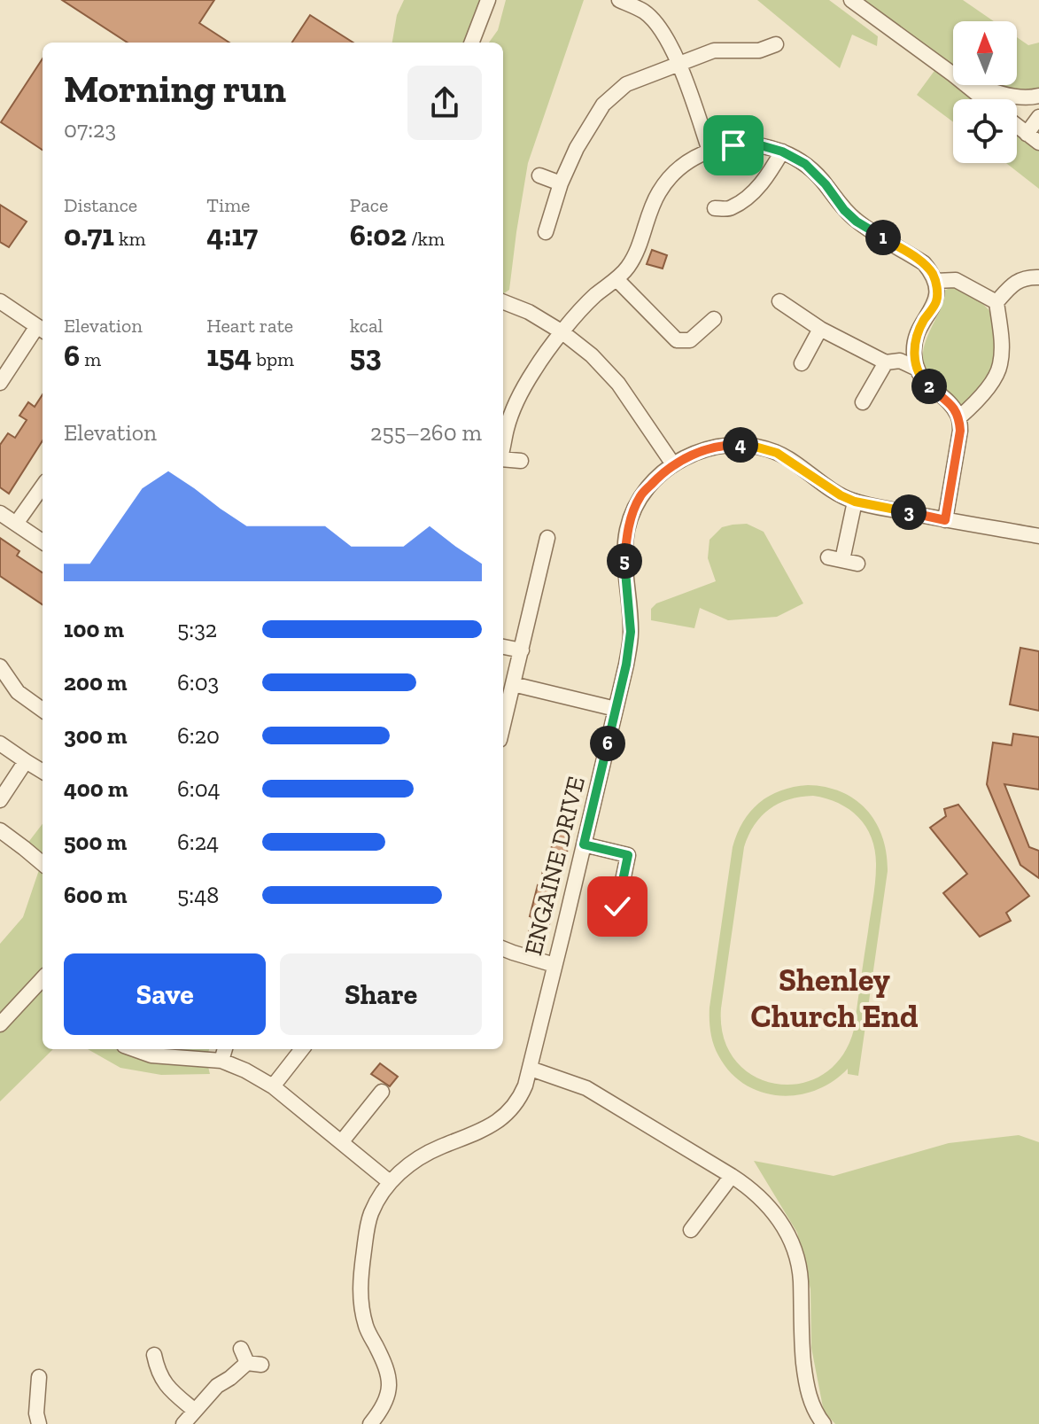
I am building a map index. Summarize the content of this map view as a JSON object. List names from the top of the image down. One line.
{"streets":{"street":["ENGAINE DRIVE"]},"districts":["Shenley Church End"],"north":"top","page":{"heading":["Morning run","07:23"],"stats":[["Distance","0.71 km"],["Time","4:17"],["Pace","6:02 /km"],["Elevation","6 m"],["Heart rate","154 bpm"],["kcal","53"]],"pins":["1","2","4","3","5","6"],"chart":["Elevation","255–260 m"],"list":[{"name":"100 m","note":"5:32"},{"name":"200 m","note":"6:03"},{"name":"300 m","note":"6:20"},{"name":"400 m","note":"6:04"},{"name":"500 m","note":"6:24"},{"name":"600 m","note":"5:48"}],"buttons":["Save","Share"]}}
